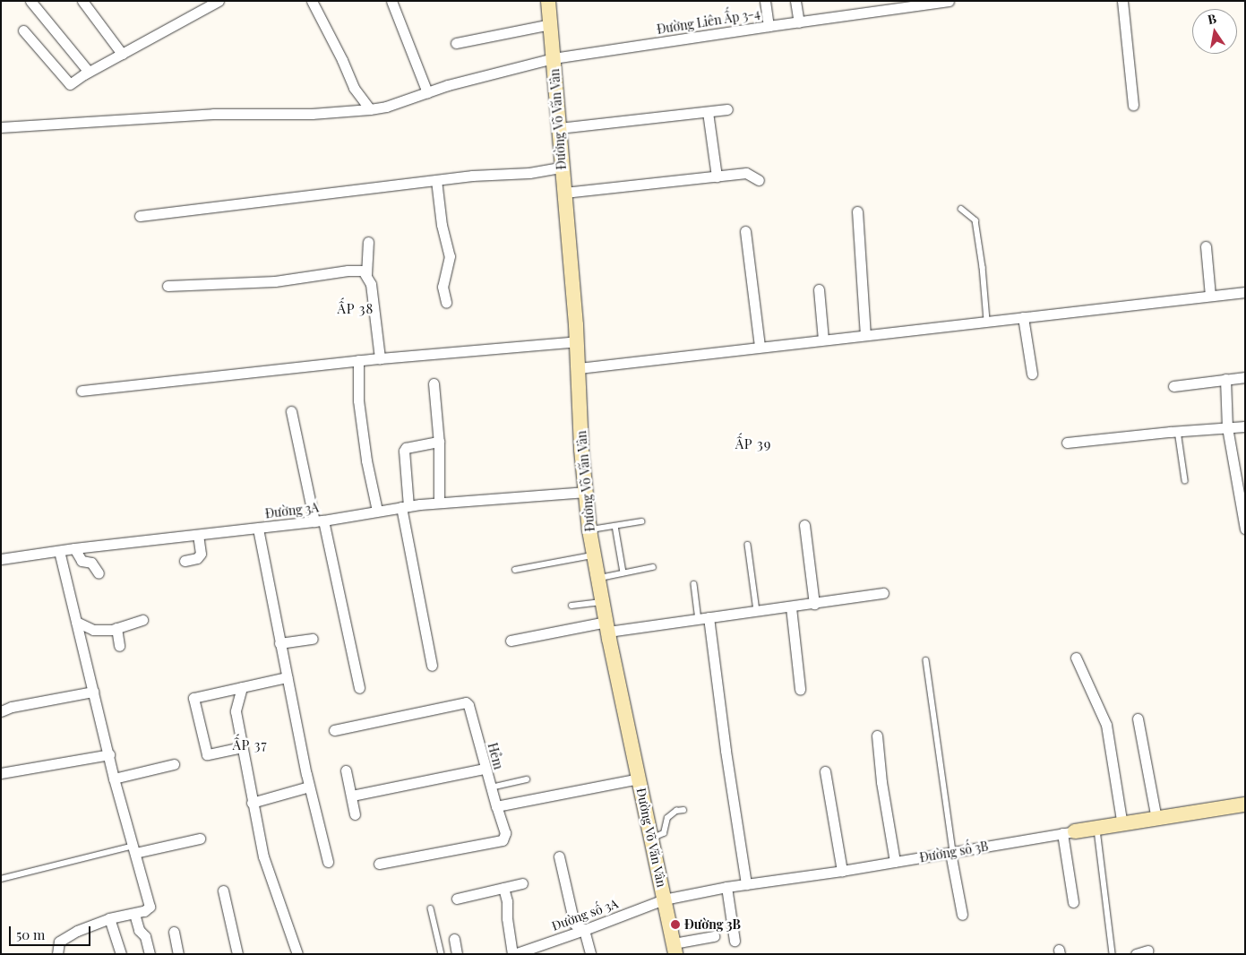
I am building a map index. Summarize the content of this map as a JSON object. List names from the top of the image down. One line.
{"streets":{"street":["Đường Liên Ấp 3-4","Đường Võ Văn Vân","Đường 3A","Hẻm","Đường số 3B","Đường số 3A"]},"crossings":[["Đường Liên Ấp 3-4","Đường Võ Văn Vân"],["Đường Võ Văn Vân","Đường 3A"],["Đường Võ Văn Vân","Đường số 3B"],["Đường Võ Văn Vân","Đường số 3A"],["Đường số 3B","Đường số 3A"]],"districts":["ẤP 38","ẤP 39","ẤP 37"],"places":["Đường 3B"],"scale_bar":"50 m","north":"top"}
